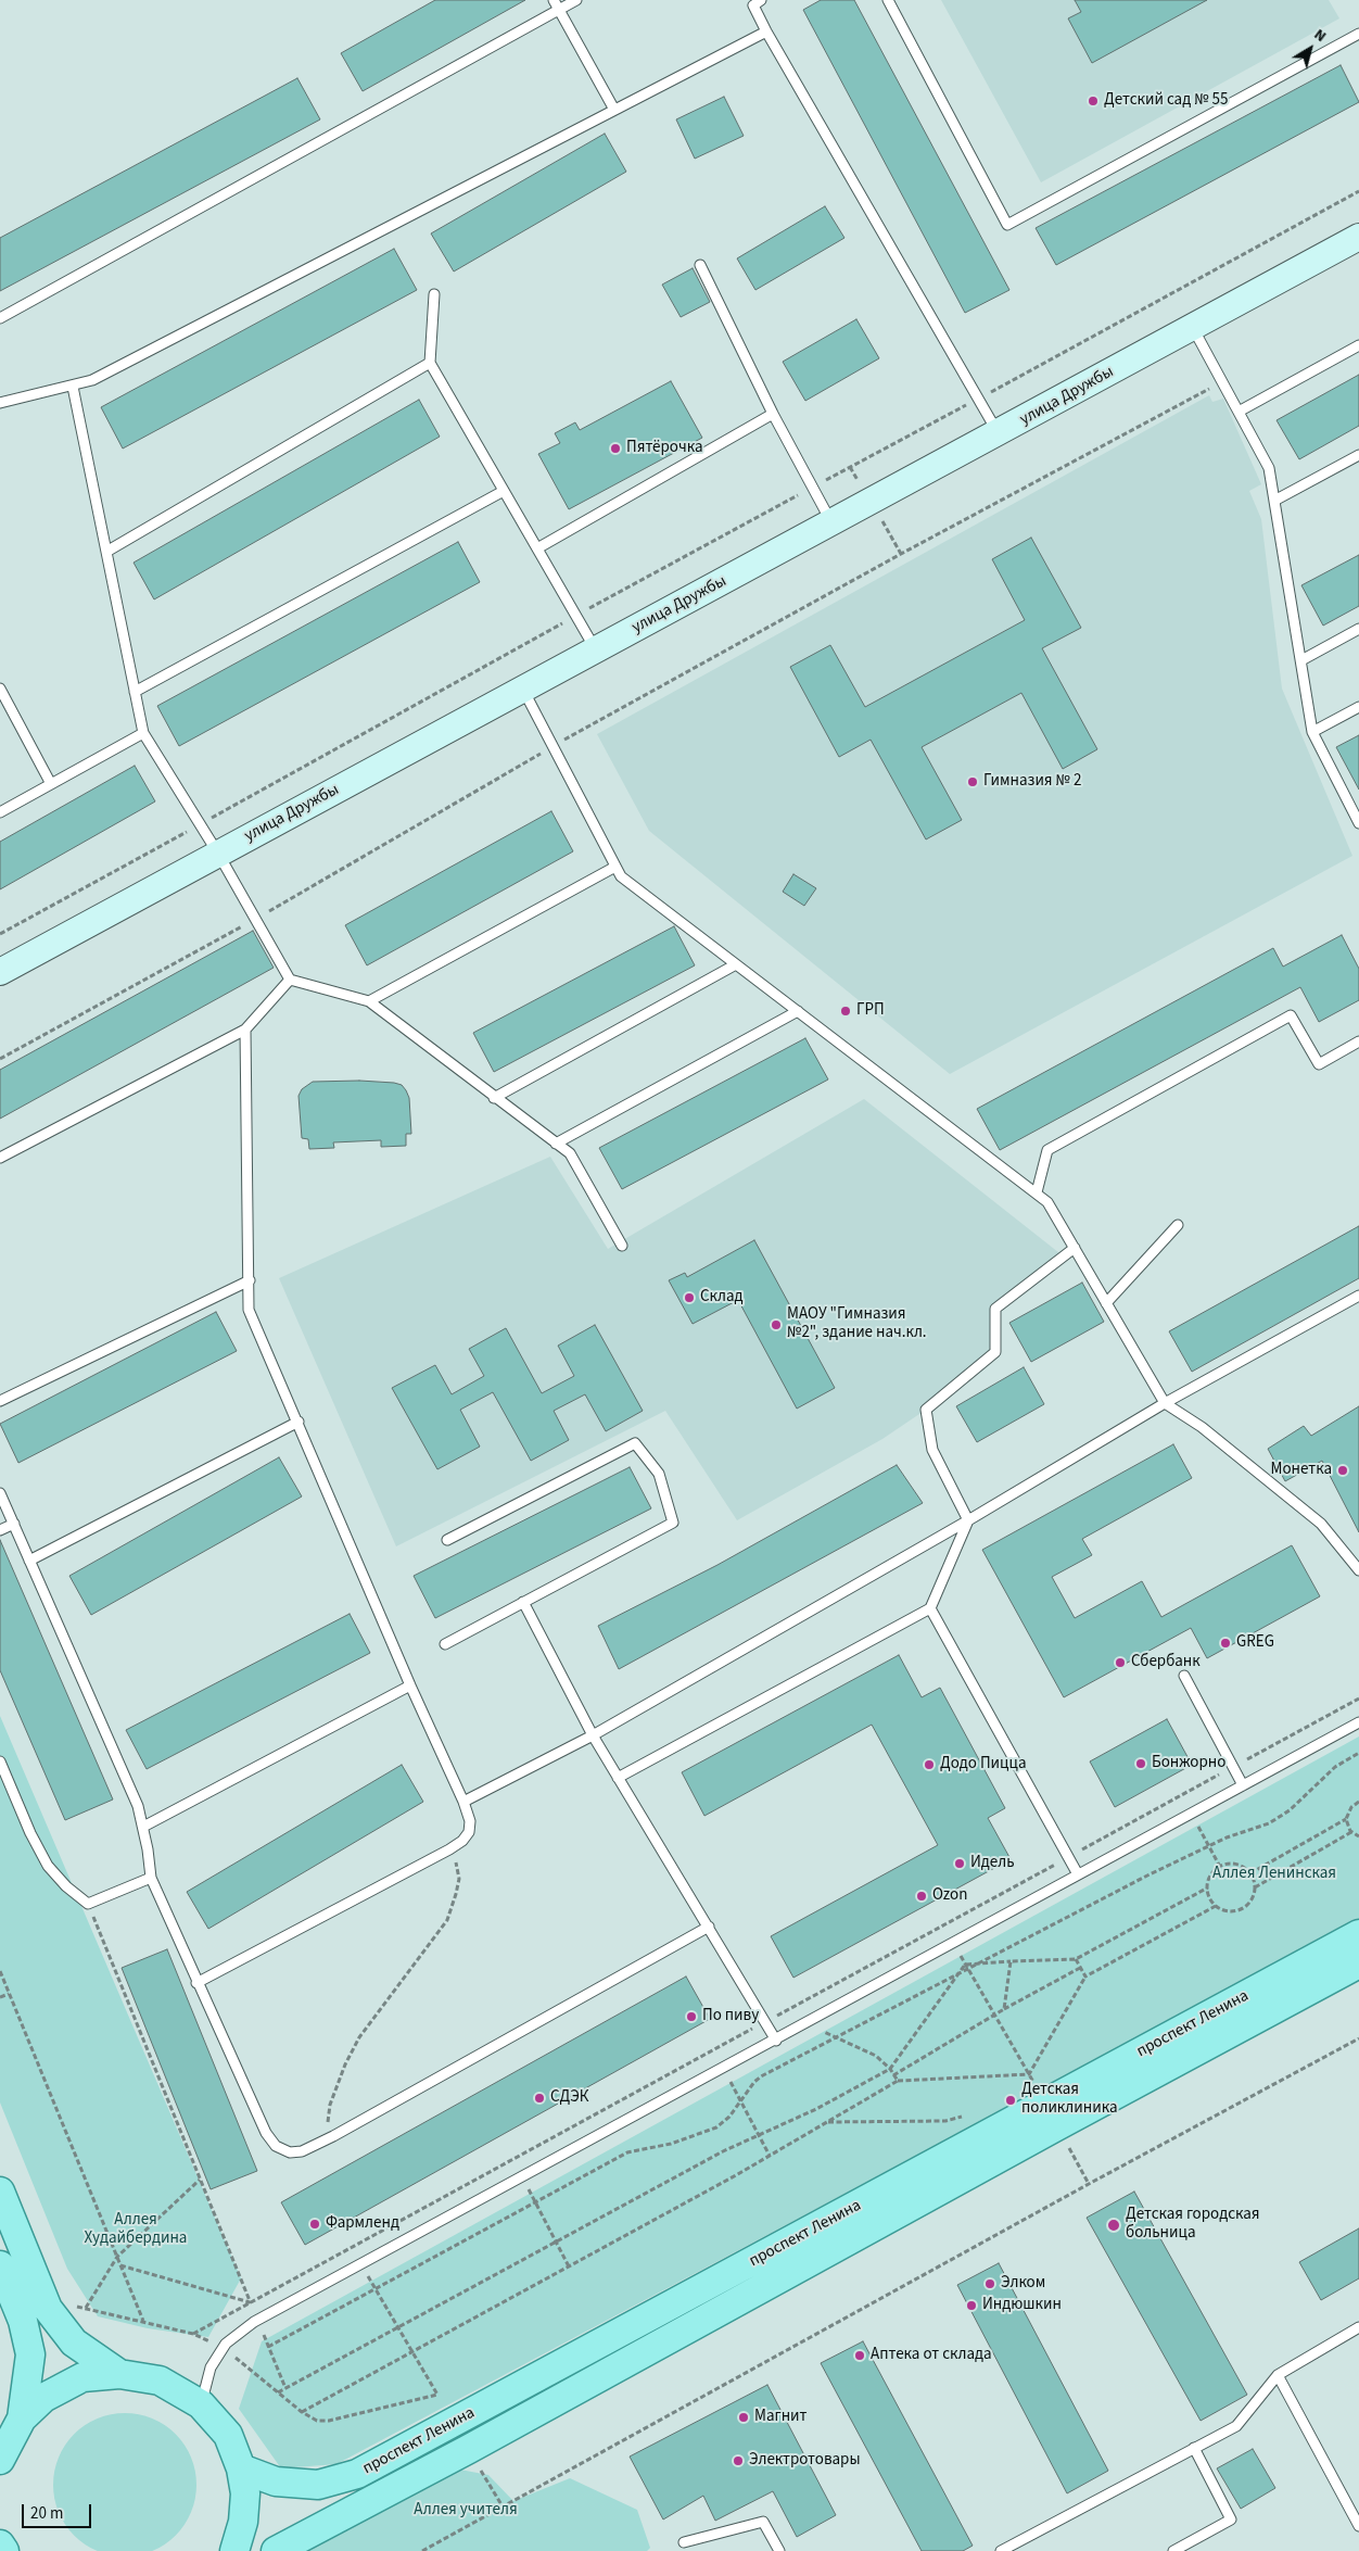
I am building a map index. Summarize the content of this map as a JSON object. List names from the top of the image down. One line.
{"streets":{"main road":["улица Дружбы","проспект Ленина"]},"parks":["Аллея Ленинская","Аллея Худайбердина","Аллея учителя"],"places":["Детский сад № 55","Пятёрочка","Гимназия № 2","ГРП","Склад","МАОУ \"Гимназия №2\", здание нач.кл.","Монетка","GREG","Сбербанк","Бонжорно","Додо Пицца","Идель","Ozon","По пиву","СДЭК","Детская поликлиника","Фармленд","Детская городская больница","Элком","Индюшкин","Аптека от склада","Магнит","Электротовары"],"scale_bar":"20 m","north":"top right"}
